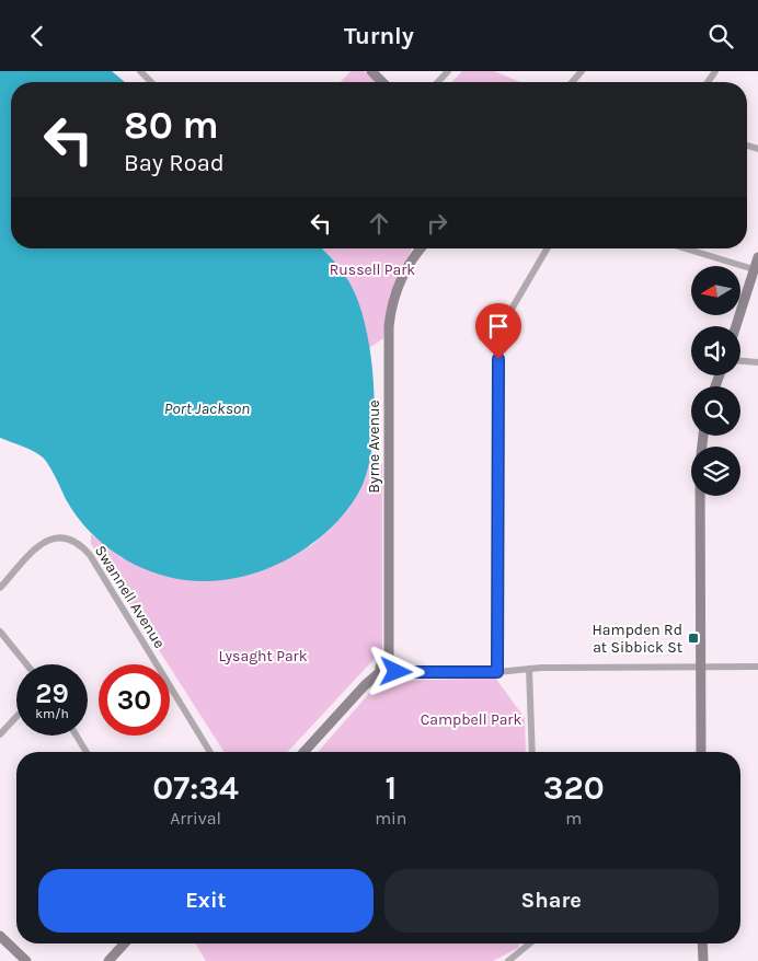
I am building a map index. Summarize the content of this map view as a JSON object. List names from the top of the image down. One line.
{"streets":{"street":["Byrne Avenue","Swannell Avenue"]},"water":["Port Jackson"],"parks":["Russell Park","Lysaght Park","Campbell Park"],"places":{"transit":["Hampden Rd at Sibbick St"]},"north":"left","page":{"header":"Turnly","turn":["80 m","Bay Road"],"speed":"29 km/h","limit":"30","eta":["07:34","Arrival","1","min","320","m"],"buttons":["Exit","Share"]}}
